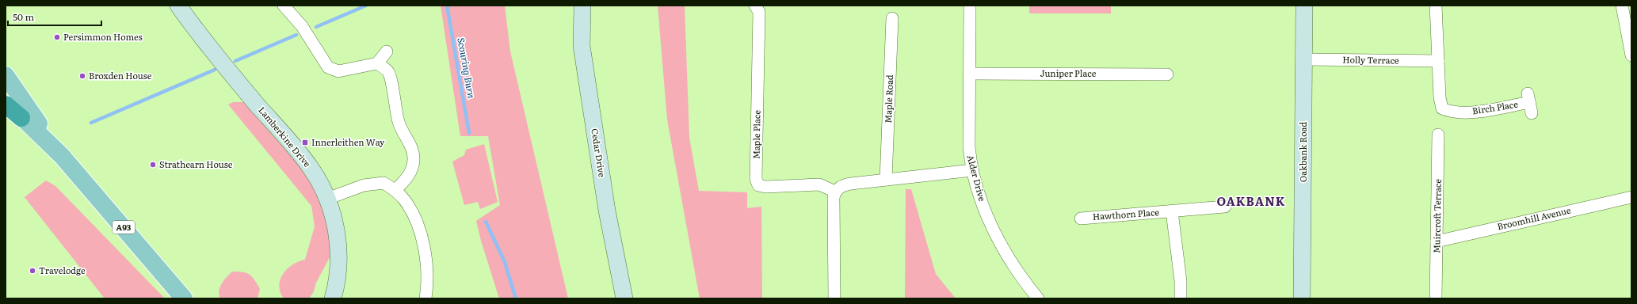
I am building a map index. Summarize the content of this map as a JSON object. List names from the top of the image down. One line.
{"streets":{"main road":["A93"],"street":["Holly Terrace","Juniper Place","Maple Road","Birch Place","Maple Place","Lamberkine Drive","Oakbank Road","Cedar Drive","Alder Drive","Hawthorn Place","Muircroft Terrace","Broomhill Avenue"]},"crossings":[["Holly Terrace","Birch Place"],["Holly Terrace","Oakbank Road"],["Juniper Place","Alder Drive"],["Muircroft Terrace","Broomhill Avenue"]],"districts":["OAKBANK"],"water":["Scouring Burn"],"places":{"other":["Persimmon Homes","Broxden House","Strathearn House","Travelodge"],"transit":["Innerleithen Way"]},"scale_bar":"50 m"}
